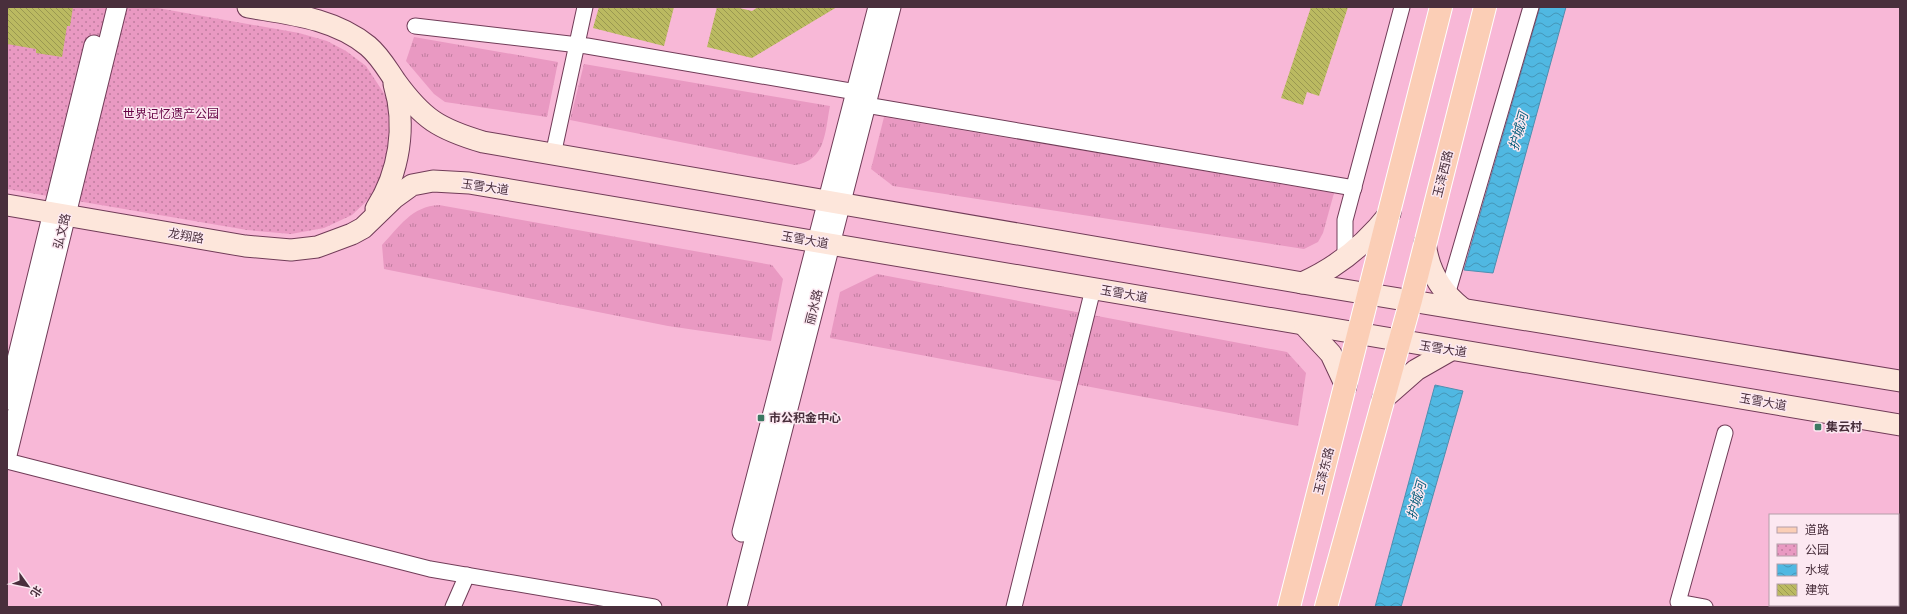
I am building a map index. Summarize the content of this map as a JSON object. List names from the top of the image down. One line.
{"streets":{"main road":["玉泽西路","玉雪大道","龙翔路","玉泽东路"],"street":["弘文路","丽水路"]},"crossings":[["玉泽西路","玉雪大道"],["玉雪大道","龙翔路"],["玉雪大道","丽水路"],["玉雪大道","玉泽东路"],["弘文路","龙翔路"]],"water":["护城河"],"parks":["世界记忆遗产公园"],"places":{"transit":["市公积金中心","集云村"]},"legend":["道路","公园","水域","建筑"],"north":"bottom right"}
